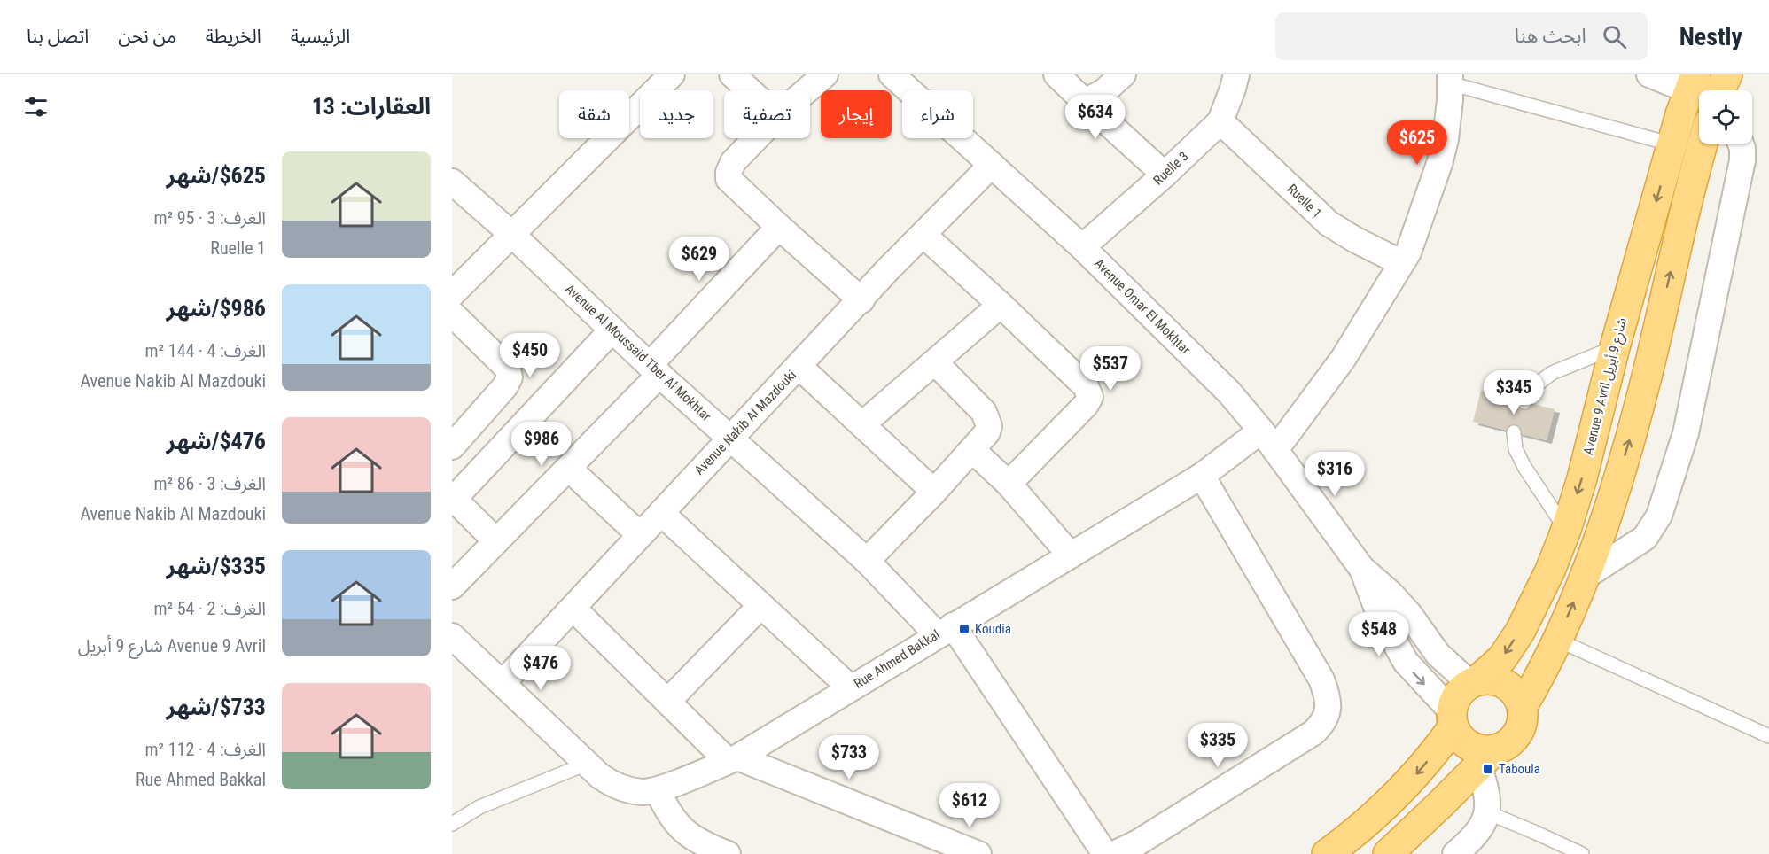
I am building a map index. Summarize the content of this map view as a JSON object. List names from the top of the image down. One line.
{"streets":{"highway":["Avenue 9 Avril شارع 9 أبريل"],"street":["Ruelle 3","Ruelle 1","Avenue Omar El Mokhtar","Avenue Al Moussaid Tber Al Mokhtar","Avenue Nakib Al Mazdouki","Rue Ahmed Bakkal"]},"crossings":[["Ruelle 3","Ruelle 1"],["Ruelle 3","Avenue Omar El Mokhtar"],["Avenue Omar El Mokhtar","Avenue 9 Avril شارع 9 أبريل"],["Avenue Omar El Mokhtar","Avenue Nakib Al Mazdouki"],["Avenue Omar El Mokhtar","Rue Ahmed Bakkal"],["Avenue Al Moussaid Tber Al Mokhtar","Avenue Nakib Al Mazdouki"],["Avenue Al Moussaid Tber Al Mokhtar","Rue Ahmed Bakkal"],["Avenue Nakib Al Mazdouki","Rue Ahmed Bakkal"]],"places":{"transit":["Koudia","Taboula"]},"page":{"header":"Nestly","search":"ابحث هنا","nav":["الرئيسية","الخريطة","من نحن","اتصل بنا"],"heading":"العقارات: 13","chip":["شراء","إيجار","تصفية","جديد","شقة"],"price":["$634","$625","$629","$450","$537","$345","$986","$316","$548","$476","$335","$733","$612"],"list":[{"name":"$625/شهر","note":"الغرف: 3 · 95 m² · Ruelle 1"},{"name":"$986/شهر","note":"الغرف: 4 · 144 m² · Avenue Nakib Al Mazdouki"},{"name":"$476/شهر","note":"الغرف: 3 · 86 m² · Avenue Nakib Al Mazdouki"},{"name":"$335/شهر","note":"الغرف: 2 · 54 m² · Avenue 9 Avril شارع 9 أبريل"},{"name":"$733/شهر","note":"الغرف: 4 · 112 m² · Rue Ahmed Bakkal"}]}}
